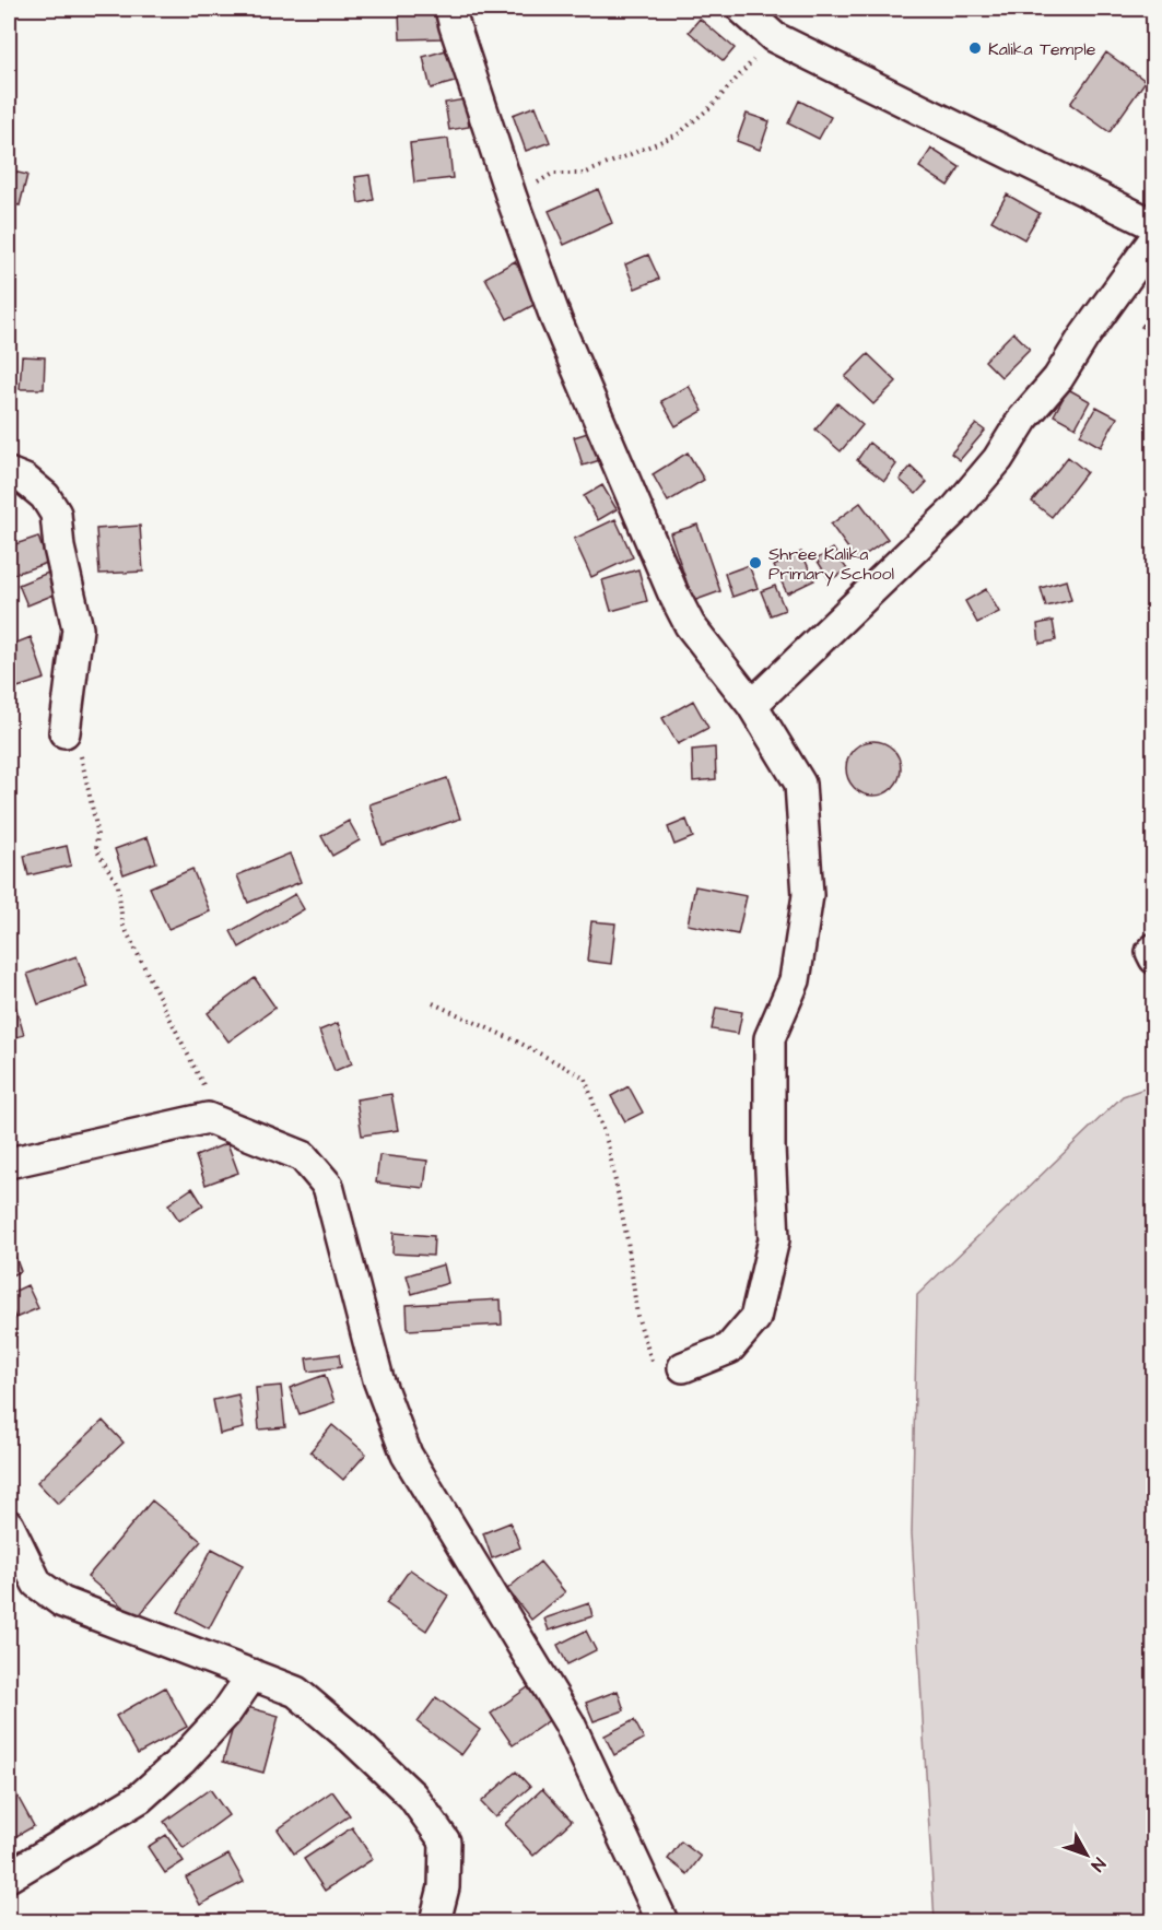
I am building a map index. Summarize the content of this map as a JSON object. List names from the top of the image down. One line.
{"places":["Kalika Temple","Shree Kalika Primary School"],"north":"bottom right"}
